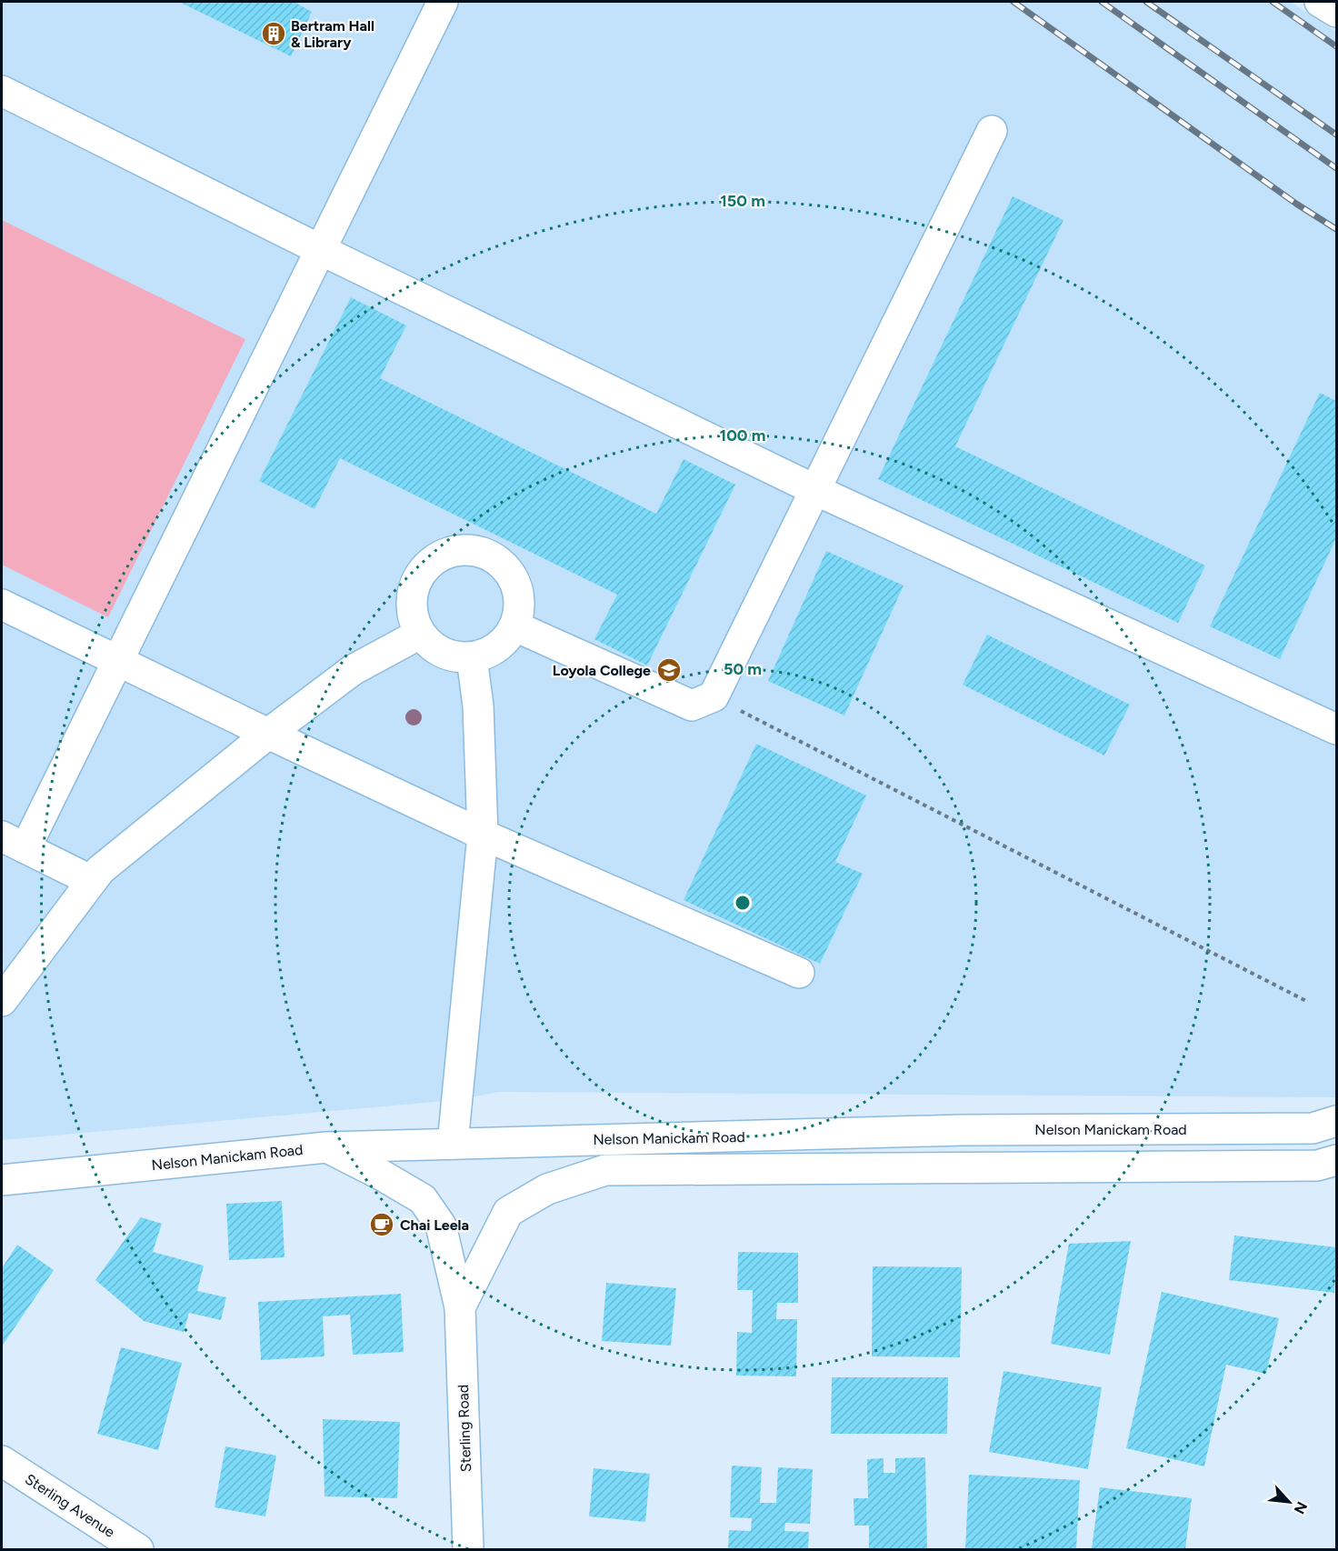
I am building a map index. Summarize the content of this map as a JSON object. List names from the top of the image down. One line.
{"streets":{"main road":["Nelson Manickam Road","Sterling Road","Sterling Avenue"]},"crossings":[["Nelson Manickam Road","Sterling Road"]],"places":{"building":["Bertram Hall & Library"],"school or university":["Loyola College"],"cafe":["Chai Leela"]},"north":"bottom right","rings":["150 m","100 m","50 m"]}
